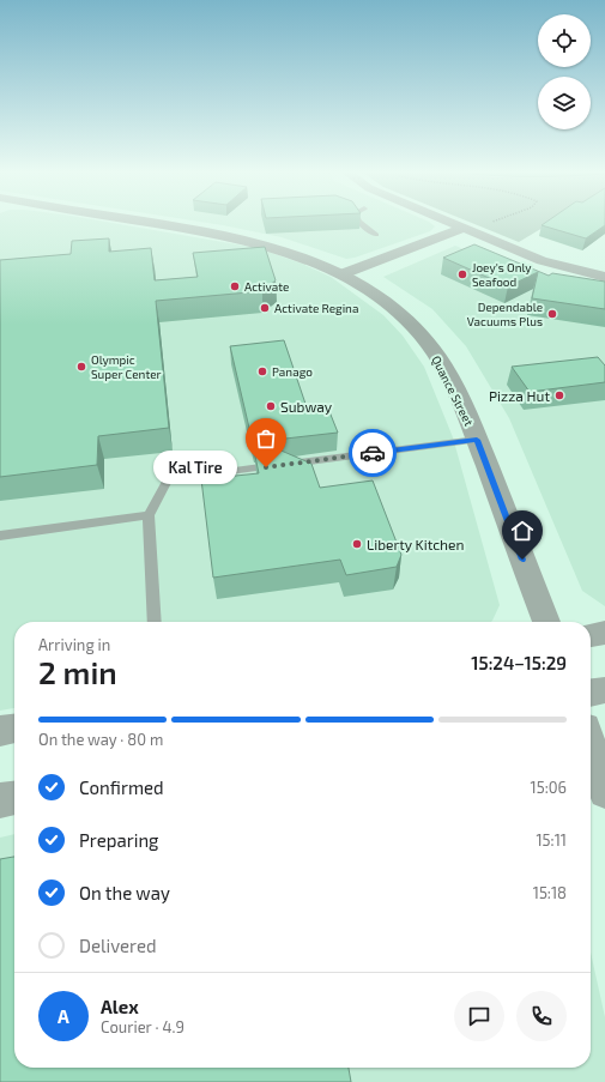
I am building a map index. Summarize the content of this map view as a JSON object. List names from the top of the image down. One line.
{"streets":{"street":["Quance Street"]},"places":["Joey's Only Seafood","Activate","Activate Regina","Dependable Vacuums Plus","Olympic Super Center","Panago","Pizza Hut","Subway","Kal Tire","Liberty Kitchen"],"page":{"bubble":"Kal Tire","heading":["2 min","Arriving in","15:24–15:29"],"panel":["Alex","Courier · 4.9"],"bar":"On the way · 80 m","list":[["Confirmed","15:06"],["Preparing","15:11"],["On the way","15:18"],"Delivered"],"round":"A"}}
